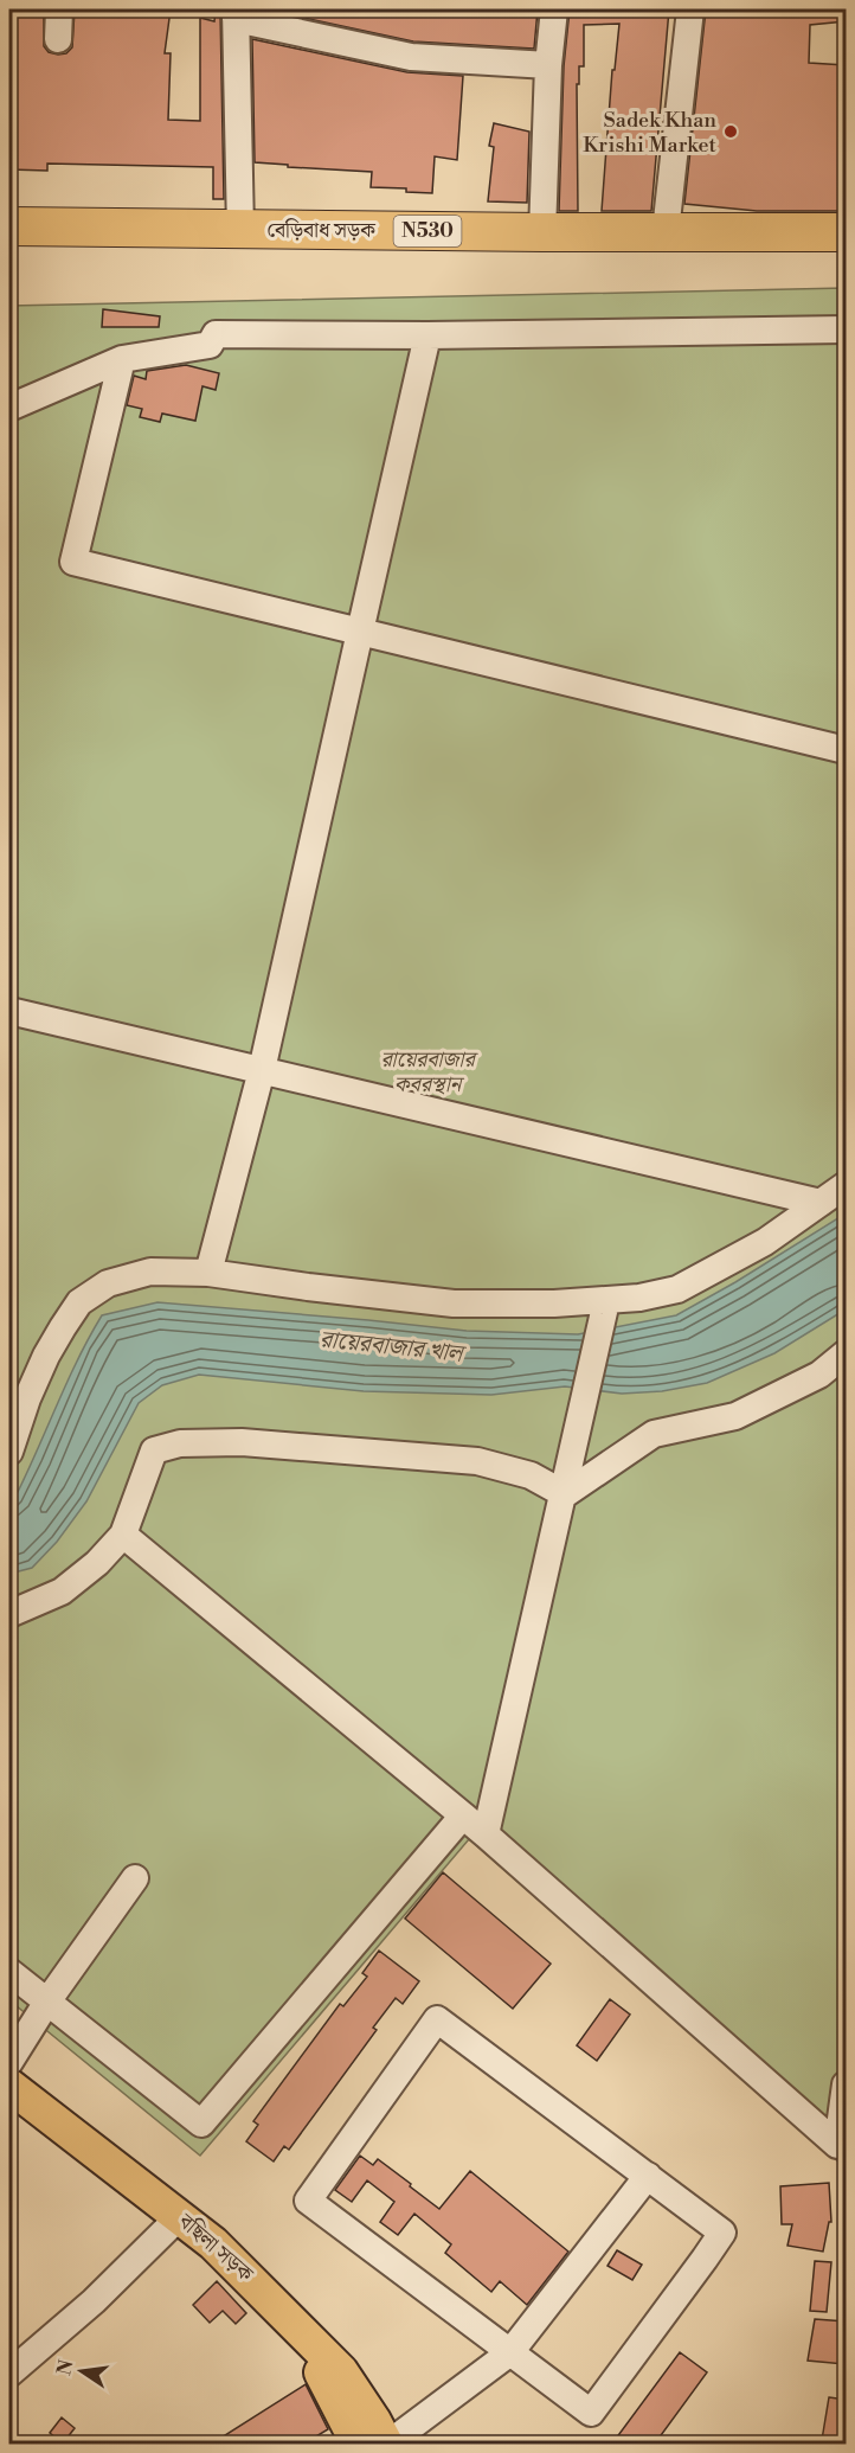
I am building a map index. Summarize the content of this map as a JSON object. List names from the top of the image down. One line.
{"streets":{"highway":["বেড়িবাধ সড়ক","N530"],"main road":["বছিলা সড়ক"]},"water":["রায়েরবাজার খাল"],"parks":["রায়েরবাজার কবরস্থান"],"places":["Sadek Khan Krishi Market"],"north":"left"}
